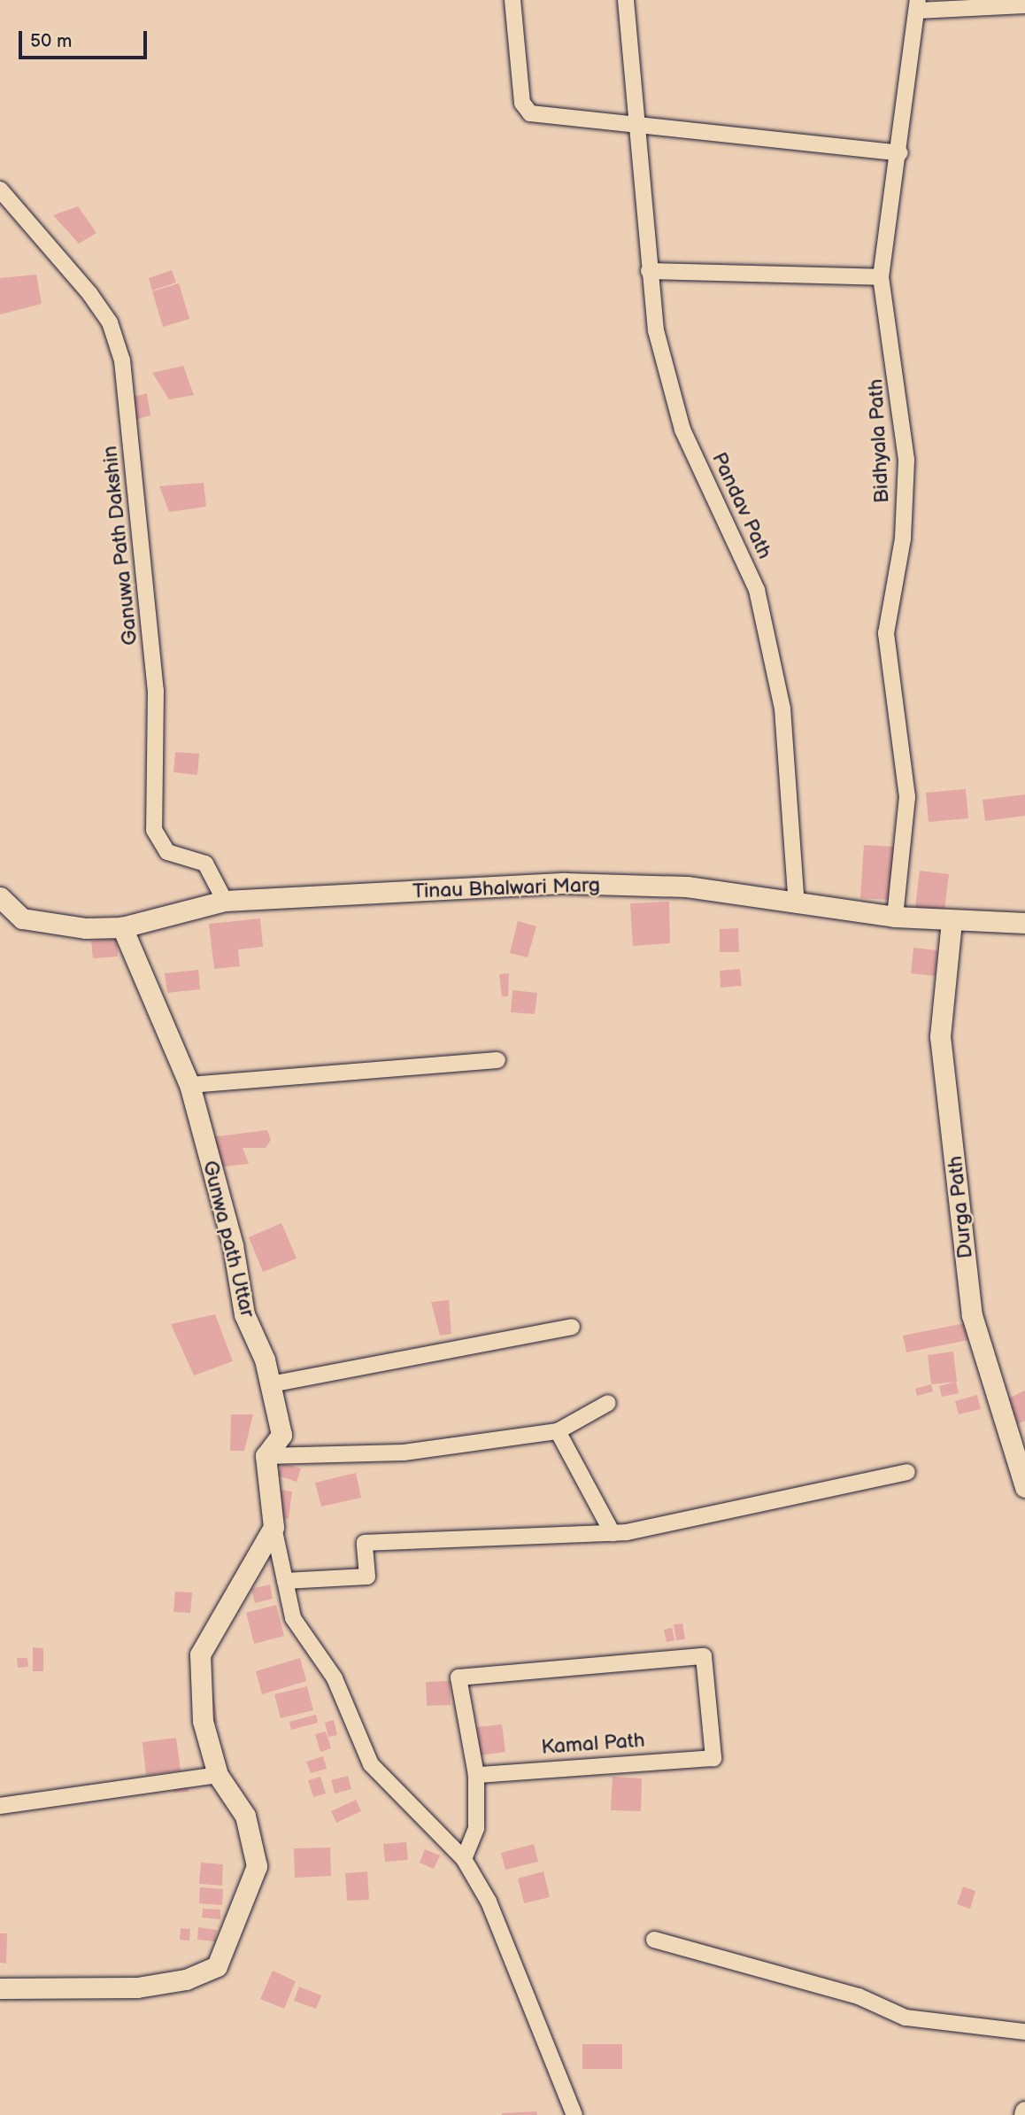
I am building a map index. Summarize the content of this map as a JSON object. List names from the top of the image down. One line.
{"streets":{"street":["Bidhyala Path","Pandav Path","Ganuwa Path Dakshin","Tinau Bhalwari Marg","Durga Path","Gunwa path Uttar","Kamal Path"]},"crossings":[["Bidhyala Path","Tinau Bhalwari Marg"],["Pandav Path","Tinau Bhalwari Marg"],["Ganuwa Path Dakshin","Tinau Bhalwari Marg"],["Tinau Bhalwari Marg","Durga Path"],["Tinau Bhalwari Marg","Gunwa path Uttar"]],"scale_bar":"50 m"}
